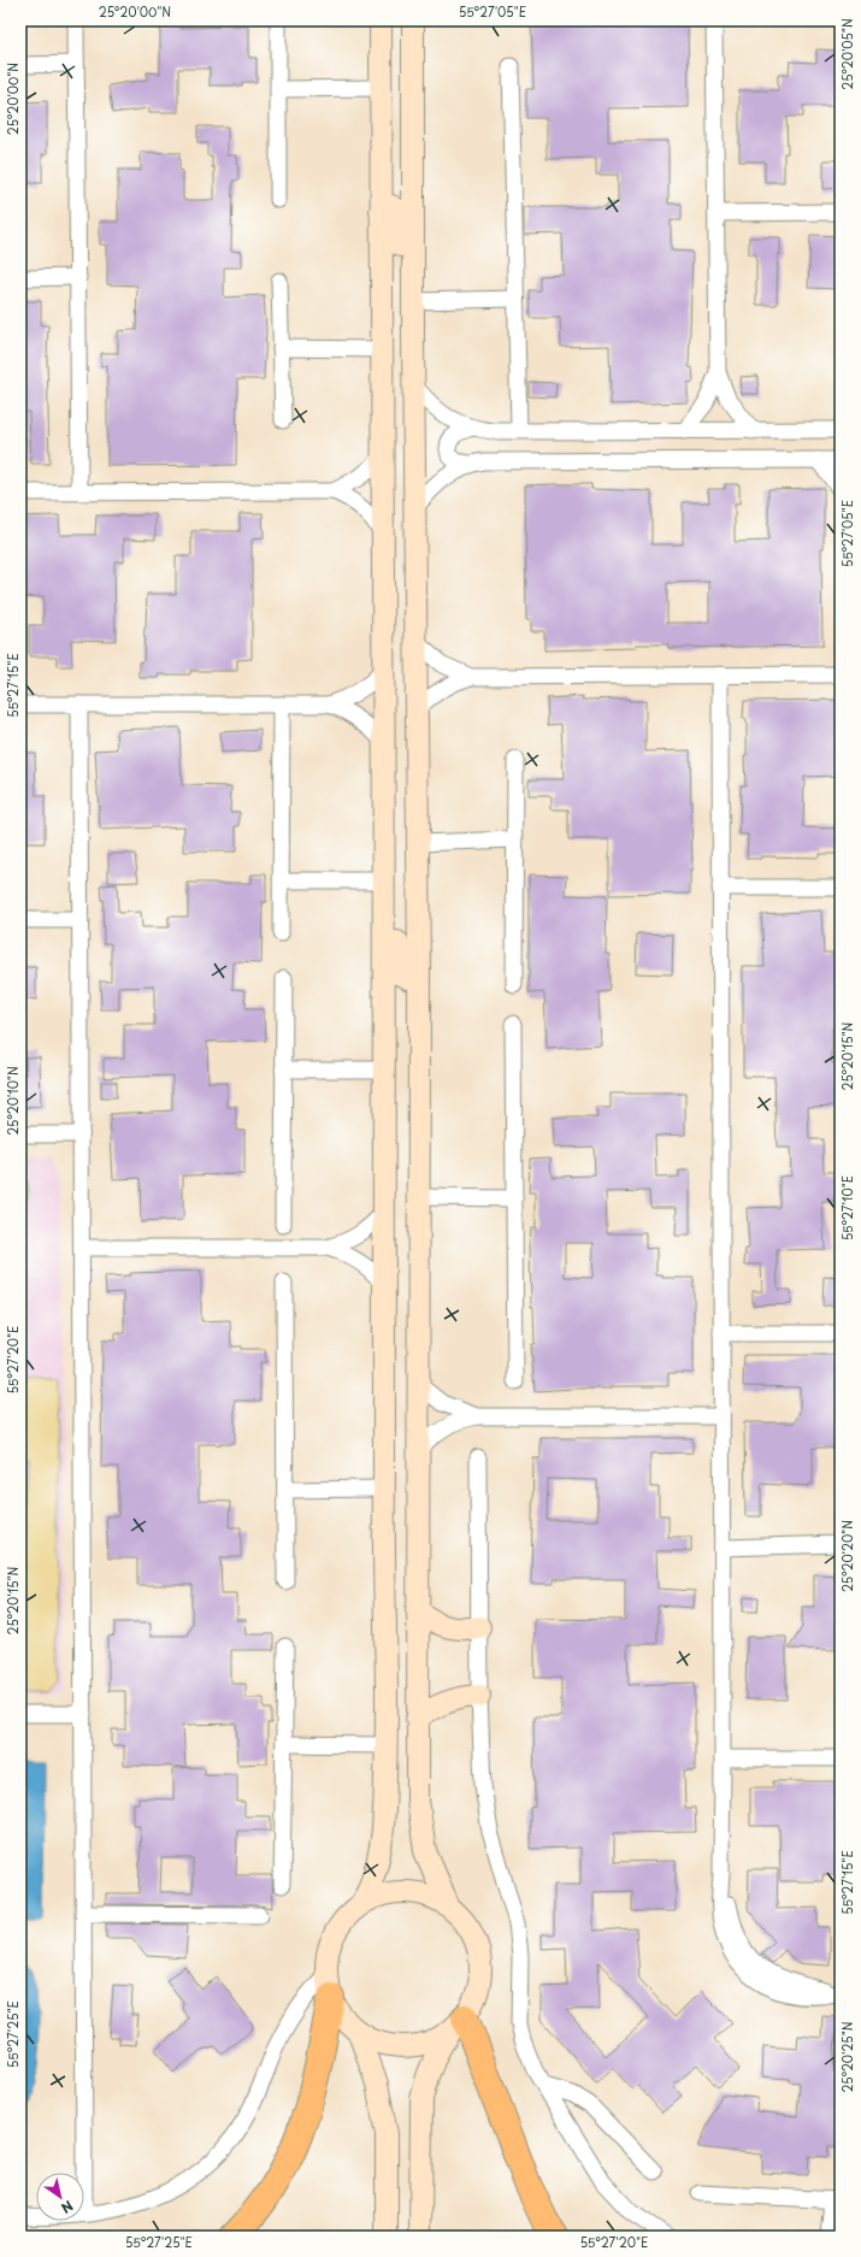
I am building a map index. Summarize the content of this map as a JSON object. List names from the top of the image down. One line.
{"north":"bottom right","coordinates":["25°20'00\"N","55°27'05\"E","25°20'05\"N","55°27'15\"E","25°20'15\"N","25°20'10\"N","55°27'10\"E","55°27'20\"E","25°20'20\"N","55°27'25\"E","25°20'25\"N"]}
